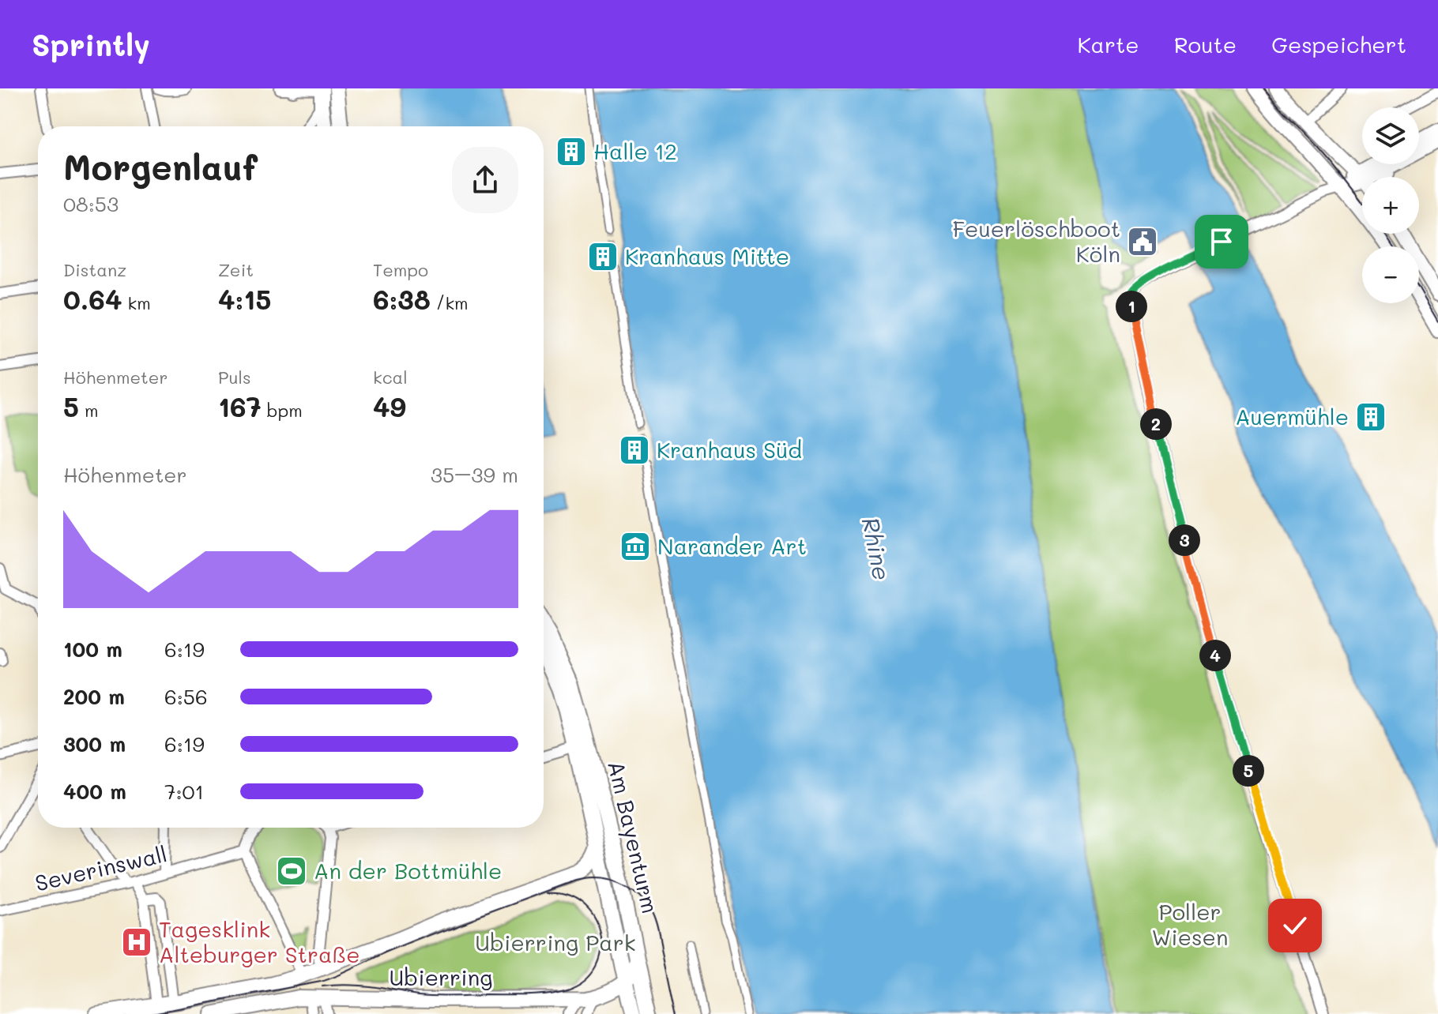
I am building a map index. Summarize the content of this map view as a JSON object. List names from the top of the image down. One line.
{"streets":{"main road":["Am Bayenturm","Ubierring"],"street":["Severinswall"]},"water":["Rhine"],"parks":["Poller Wiesen","Ubierring Park"],"places":{"building":["Halle 12","Kranhaus Mitte","Auermühle","Kranhaus Süd"],"public building":["Feuerlöschboot Köln"],"museum":["Narander Art"],"sports":["An der Bottmühle"],"hospital":["Tagesklink Alteburger Straße"]},"page":{"header":"Sprintly","nav":["Karte","Route","Gespeichert"],"map_buttons":["+","−"],"heading":["Morgenlauf","08:53"],"stats":[["Distanz","0.64 km"],["Zeit","4:15"],["Tempo","6:38 /km"],["Höhenmeter","5 m"],["Puls","167 bpm"],["kcal","49"]],"pins":["1","2","3","4","5"],"chart":["Höhenmeter","35–39 m"],"list":[{"name":"100 m","note":"6:19"},{"name":"200 m","note":"6:56"},{"name":"300 m","note":"6:19"},{"name":"400 m","note":"7:01"}]}}
